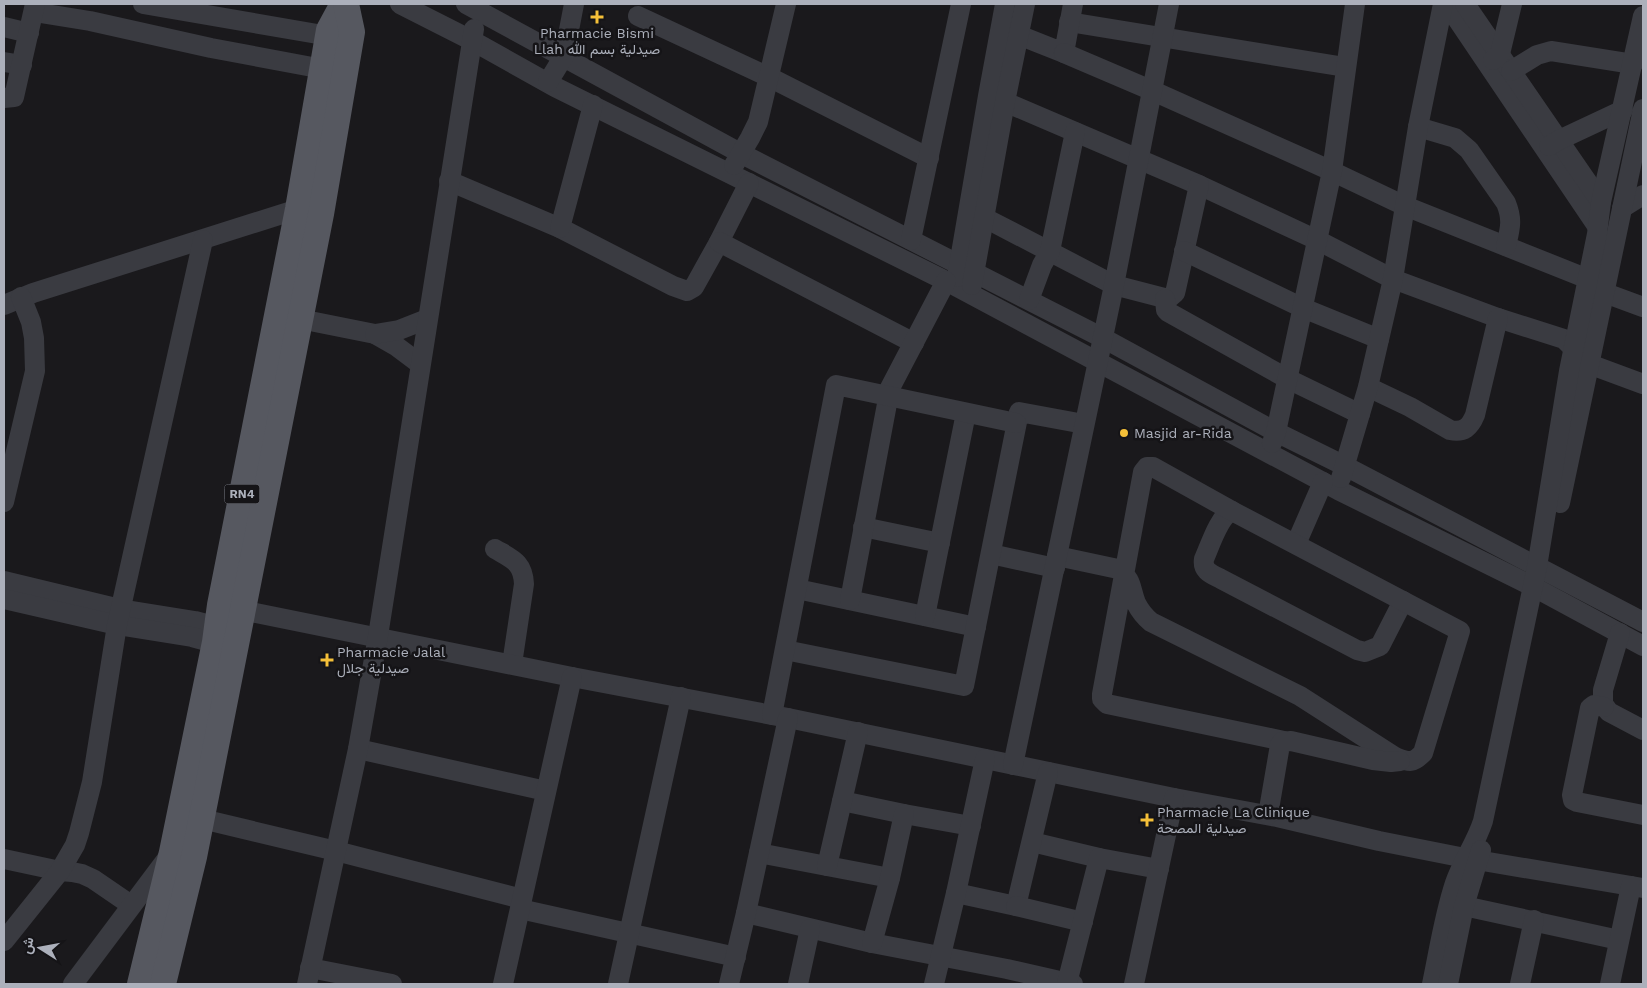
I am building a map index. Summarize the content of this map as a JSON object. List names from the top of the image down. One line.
{"streets":{"main road":["RN4"]},"places":{"health":["Pharmacie Bismi Llah صيدلية بسم الله","Pharmacie Jalal صيدلية جلال","Pharmacie La Clinique صيدلية المصحة"],"other":["Masjid ar-Rida"]},"north":"left"}
